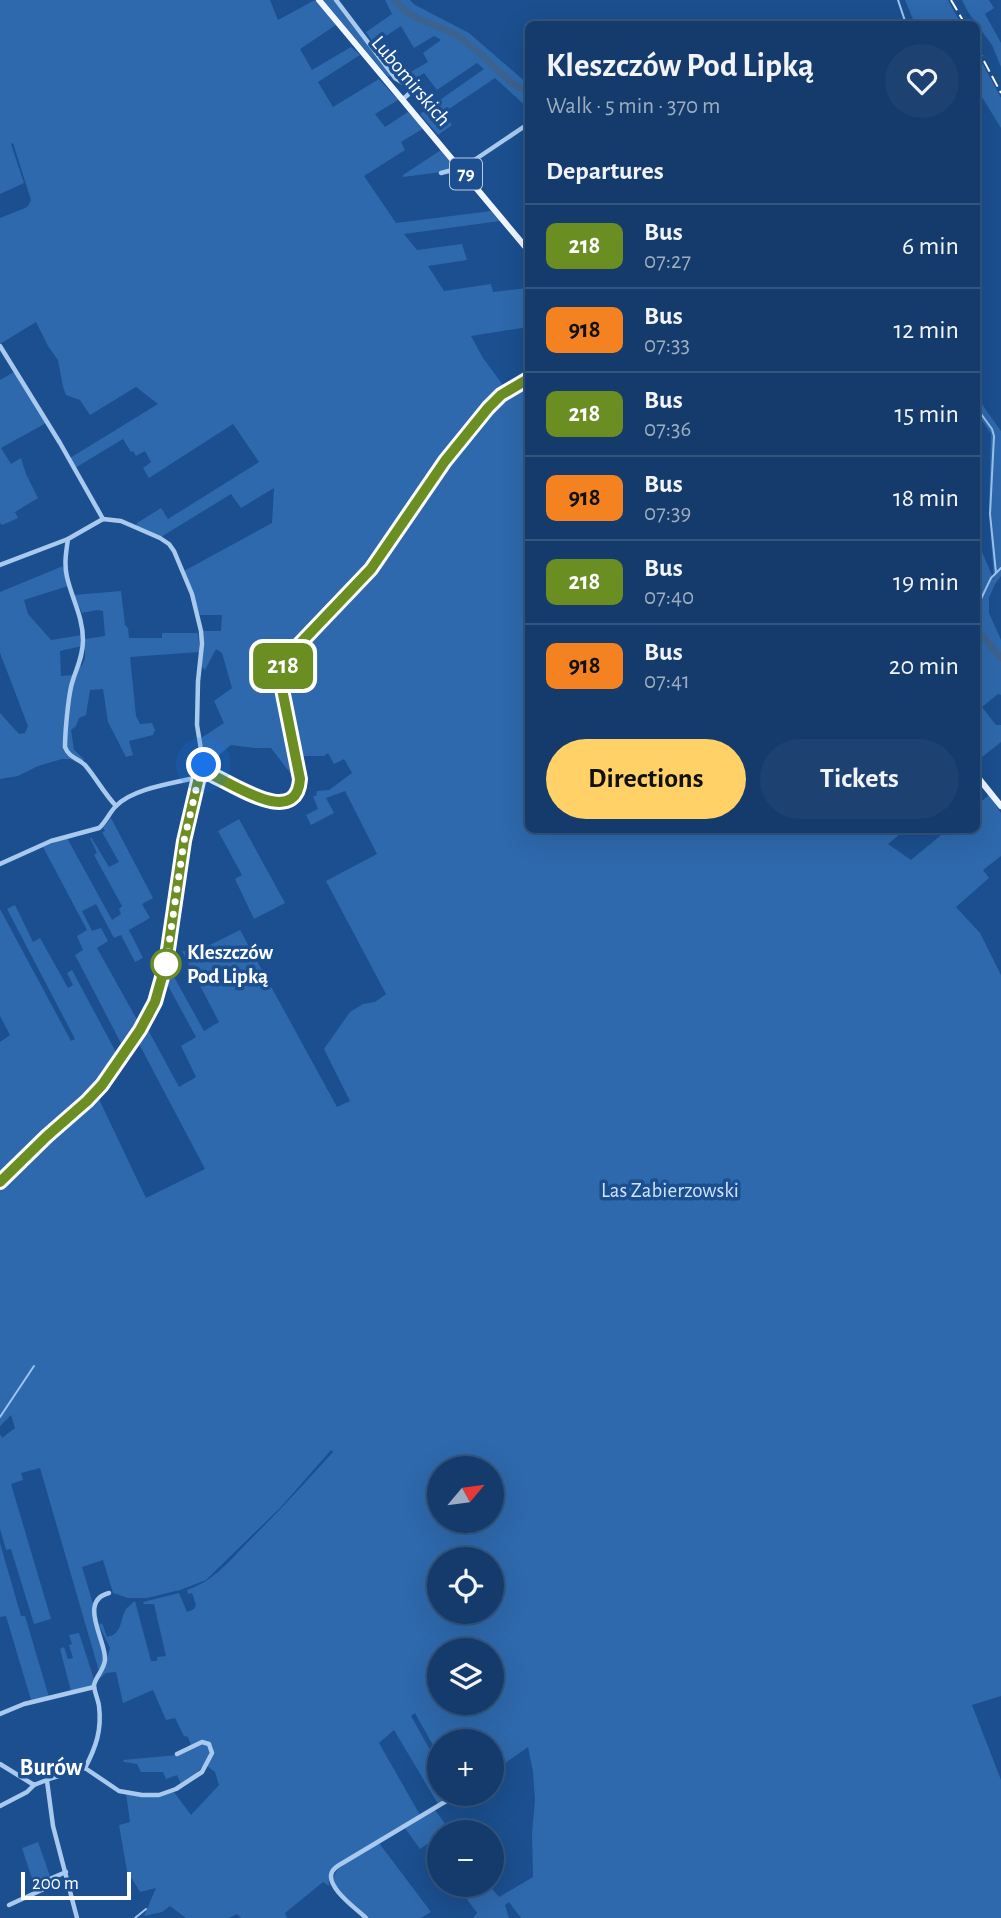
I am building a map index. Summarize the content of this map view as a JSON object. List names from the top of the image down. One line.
{"streets":{"main road":["Lubomirskich","79"]},"districts":["Burów"],"parks":["Las Zabierzowski"],"places":["Kleszczów Pod Lipką"],"lines":["bus line 218"],"scale_bar":"200 m","north":"top right","page":{"on_map":"218","heading":[["Kleszczów Pod Lipką","Walk · 5 min · 370 m"],"Departures"],"list":[{"mark":"218","name":"Bus","note":"07:27","value":"6 min"},{"mark":"918","name":"Bus","note":"07:33","value":"12 min"},{"mark":"218","name":"Bus","note":"07:36","value":"15 min"},{"mark":"918","name":"Bus","note":"07:39","value":"18 min"},{"mark":"218","name":"Bus","note":"07:40","value":"19 min"},{"mark":"918","name":"Bus","note":"07:41","value":"20 min"}],"buttons":["Directions","Tickets"],"map_buttons":["+","−"],"scale":"200 m"}}
